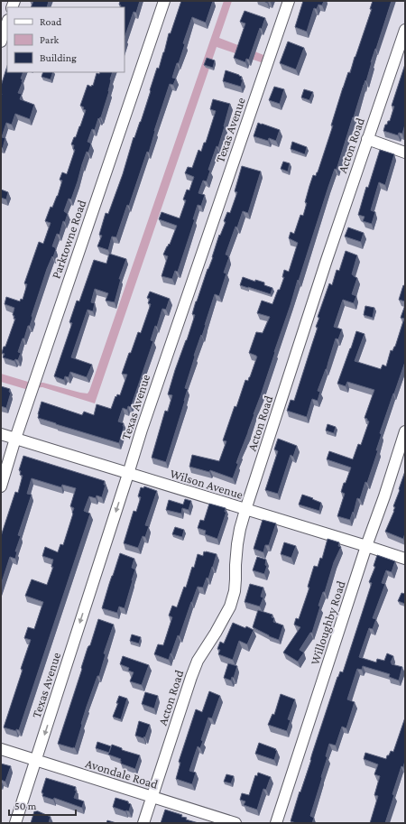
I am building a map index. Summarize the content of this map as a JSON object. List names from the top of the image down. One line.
{"streets":{"street":["Texas Avenue","Acton Road","Parktowne Road","Wilson Avenue","Willoughby Road","Avondale Road"]},"crossings":[["Texas Avenue","Wilson Avenue"],["Texas Avenue","Avondale Road"],["Acton Road","Wilson Avenue"],["Acton Road","Avondale Road"],["Parktowne Road","Wilson Avenue"],["Wilson Avenue","Willoughby Road"]],"legend":["Road","Park","Building"],"scale_bar":"50 m"}
